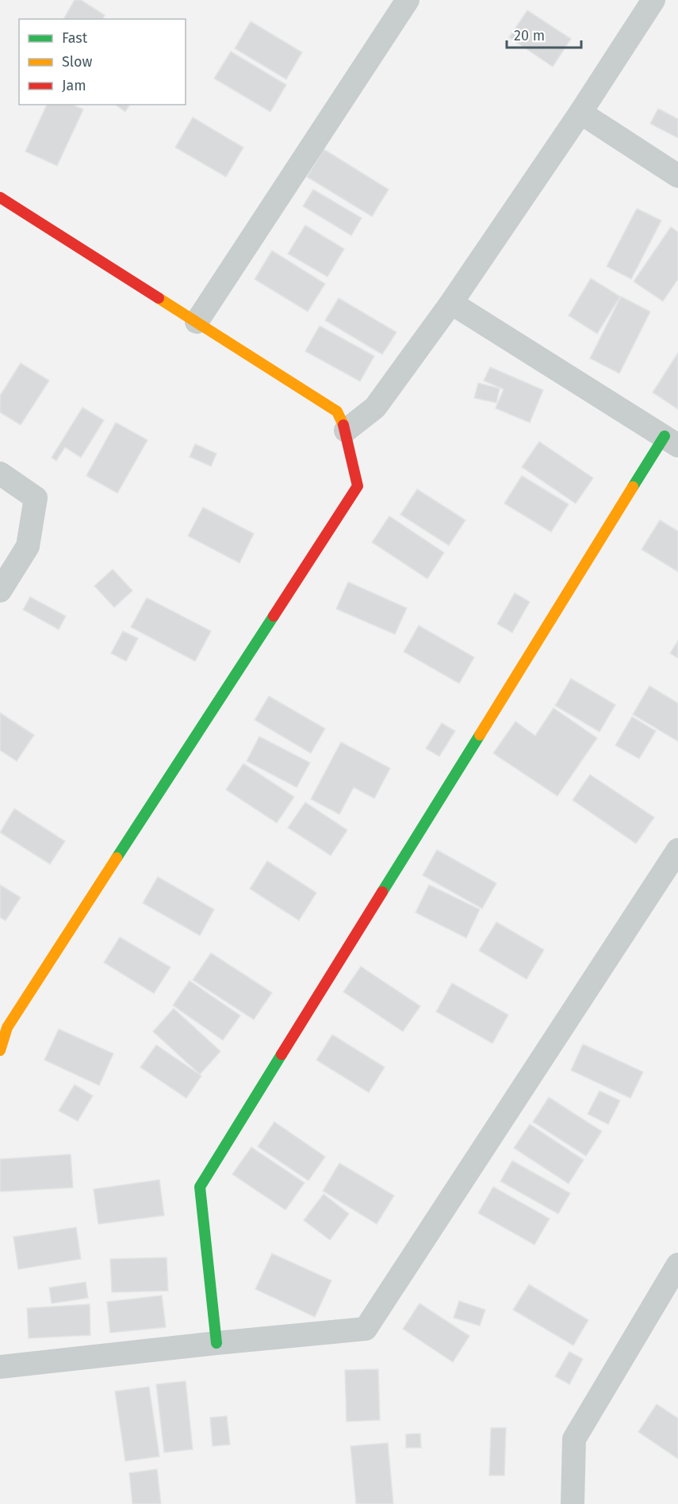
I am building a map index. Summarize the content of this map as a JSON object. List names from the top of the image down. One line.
{"legend":["Fast","Slow","Jam"],"scale_bar":"20 m"}
